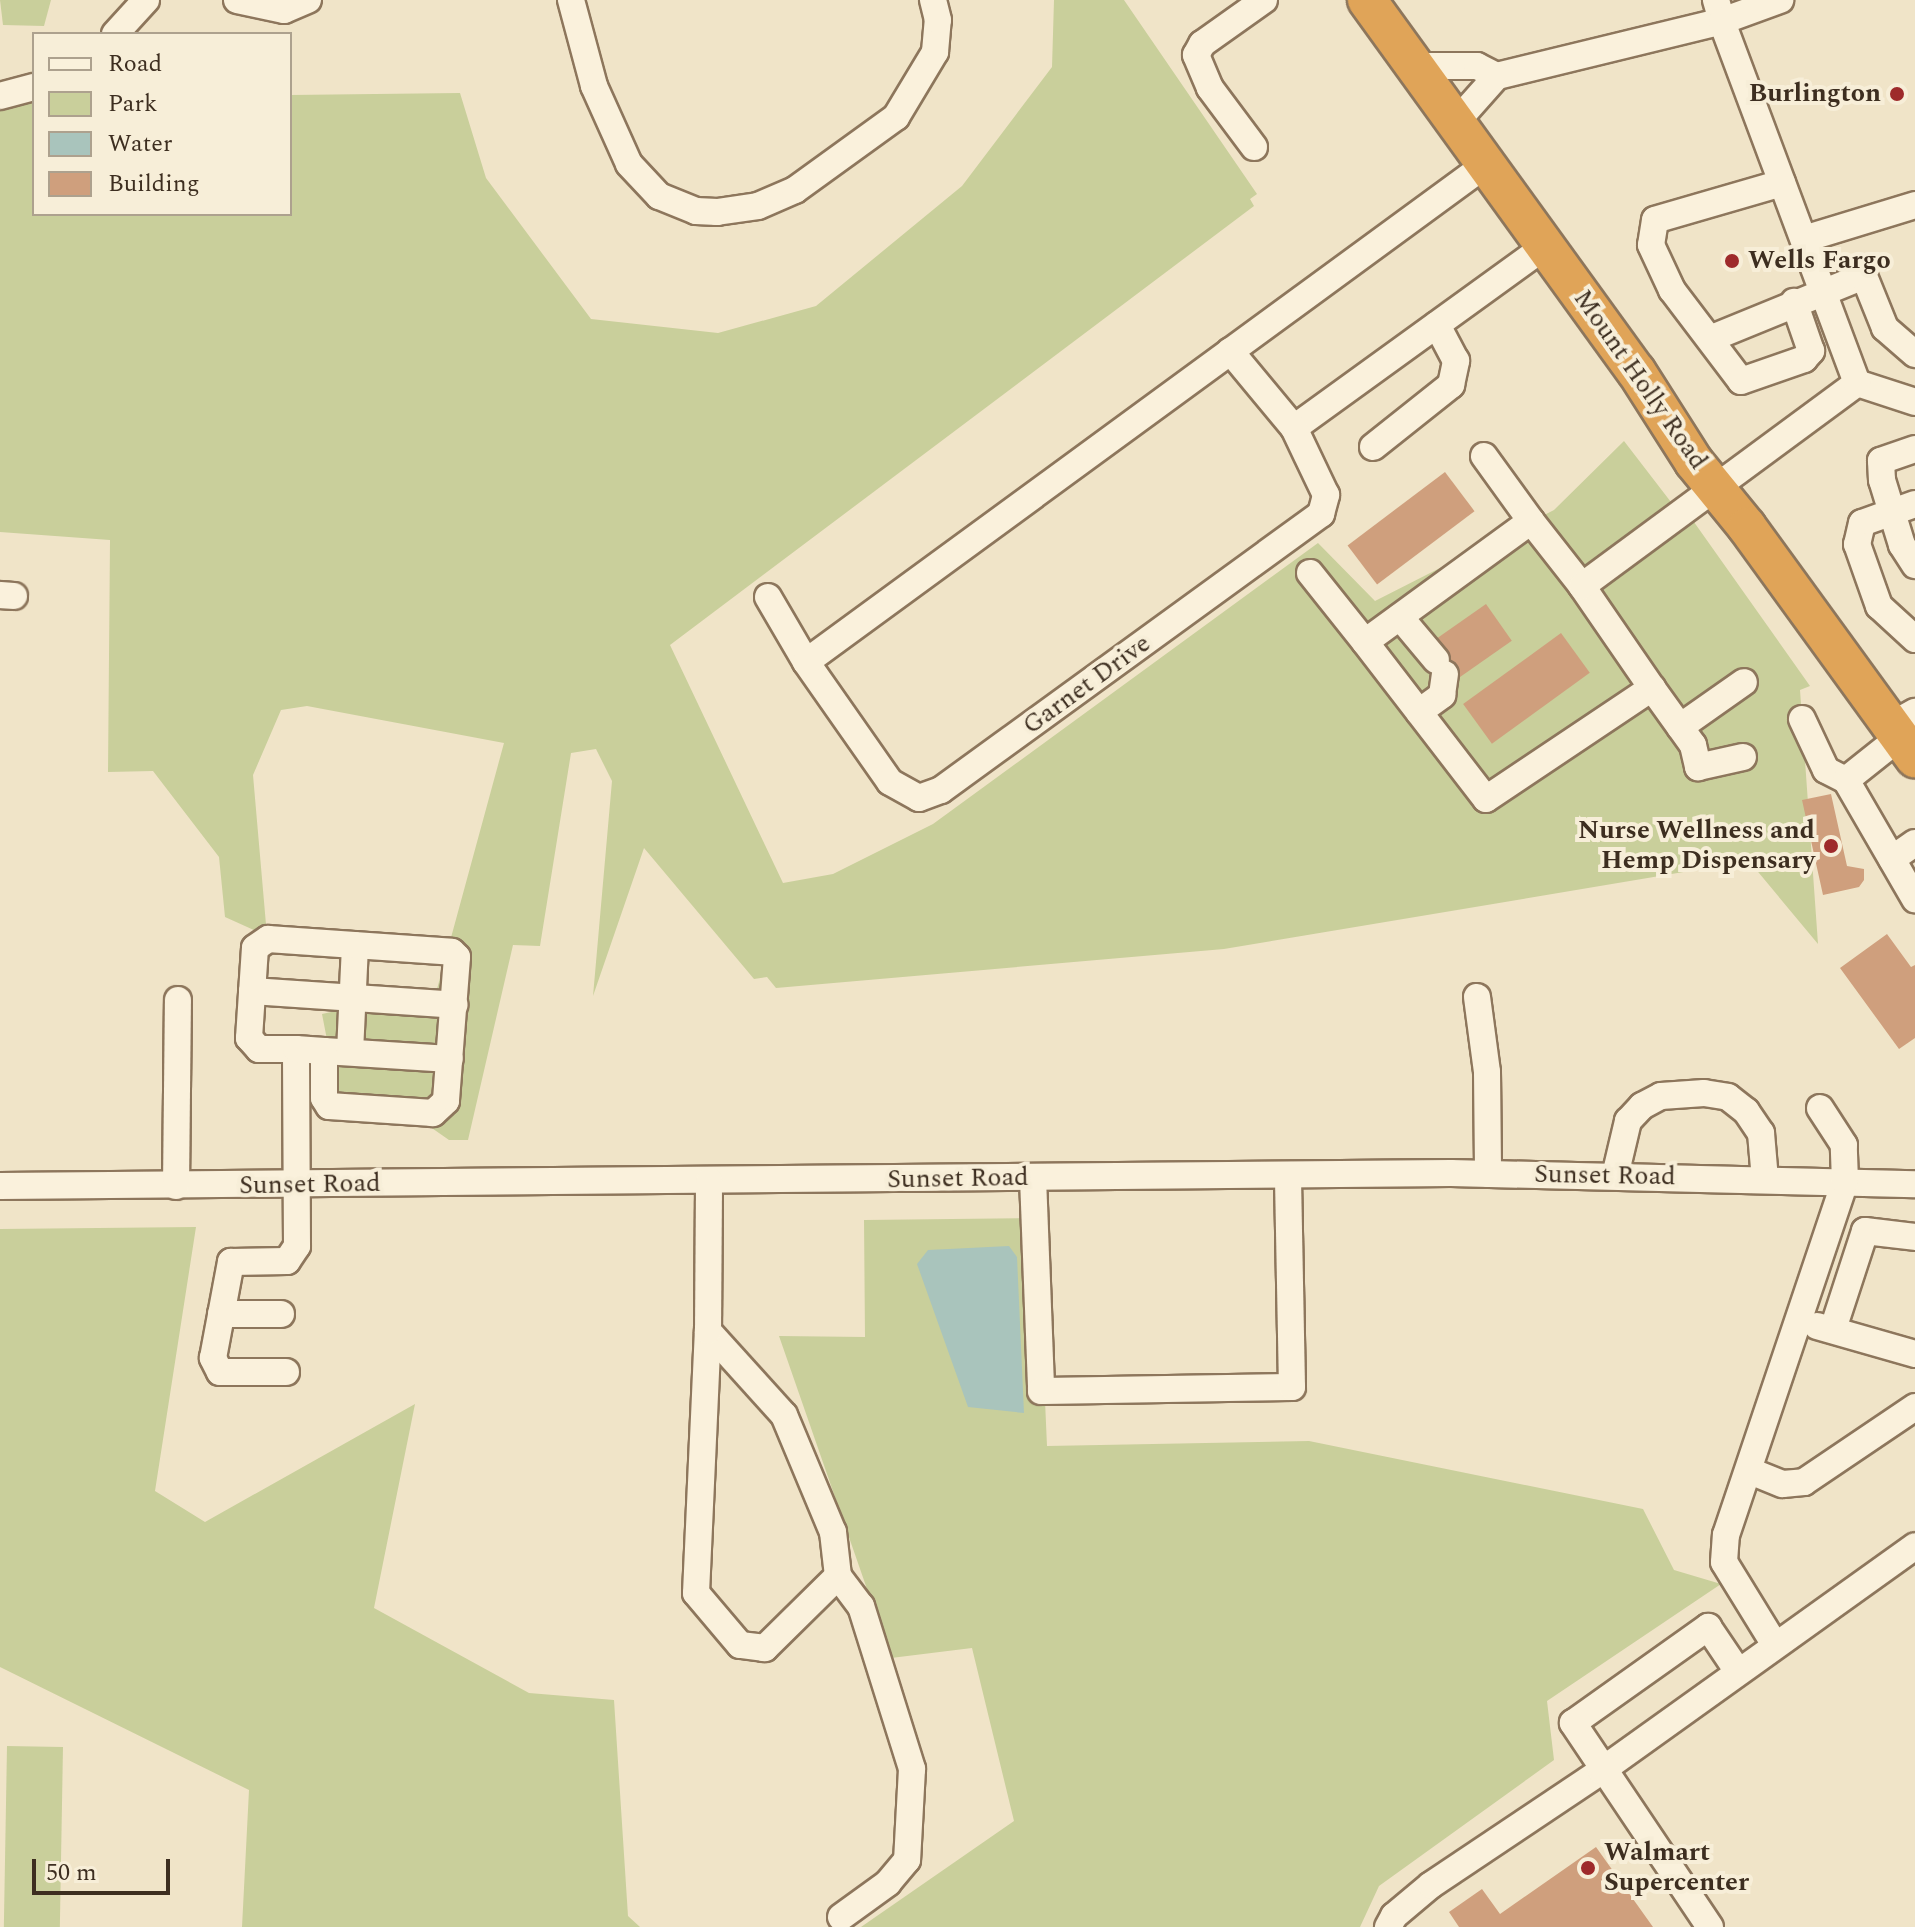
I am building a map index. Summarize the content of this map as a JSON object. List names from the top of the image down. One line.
{"streets":{"highway":["Mount Holly Road"],"street":["Garnet Drive","Sunset Road"]},"places":["Burlington","Wells Fargo","Nurse Wellness and Hemp Dispensary","Walmart Supercenter"],"legend":["Road","Park","Water","Building"],"scale_bar":"50 m"}
